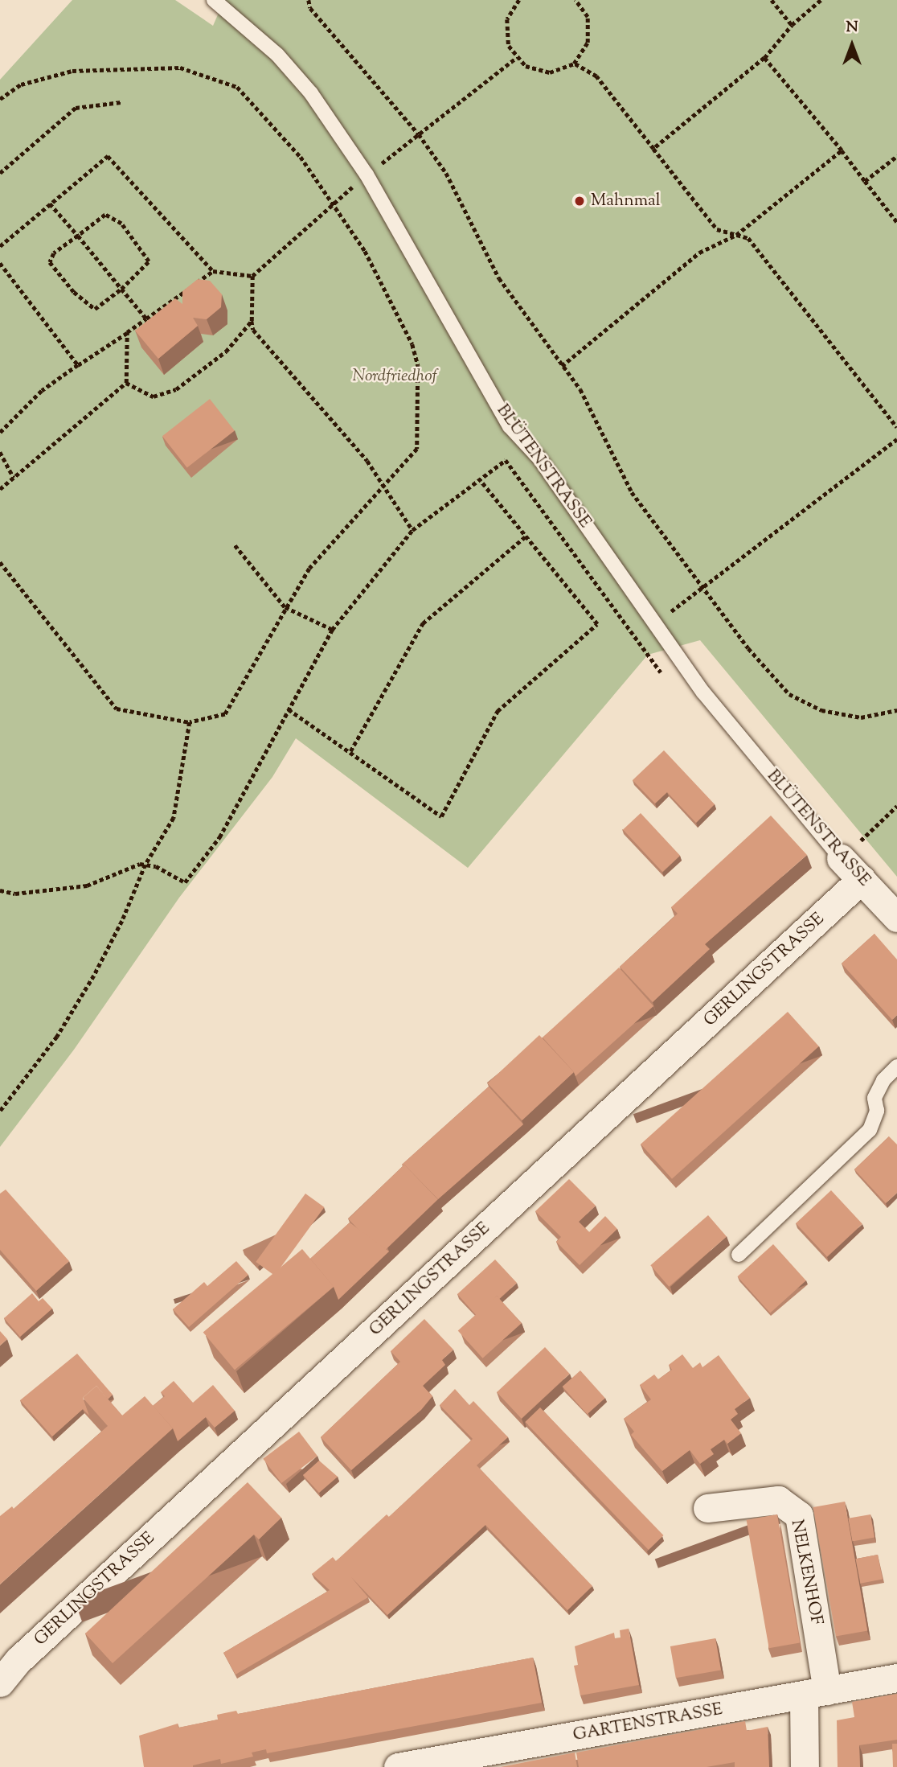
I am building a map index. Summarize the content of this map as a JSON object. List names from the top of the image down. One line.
{"streets":{"street":["BLÜTENSTRASSE","GERLINGSTRASSE","NELKENHOF","GARTENSTRASSE"]},"crossings":[["BLÜTENSTRASSE","GERLINGSTRASSE"],["NELKENHOF","GARTENSTRASSE"]],"parks":["Nordfriedhof"],"places":["Mahnmal"],"north":"top"}
